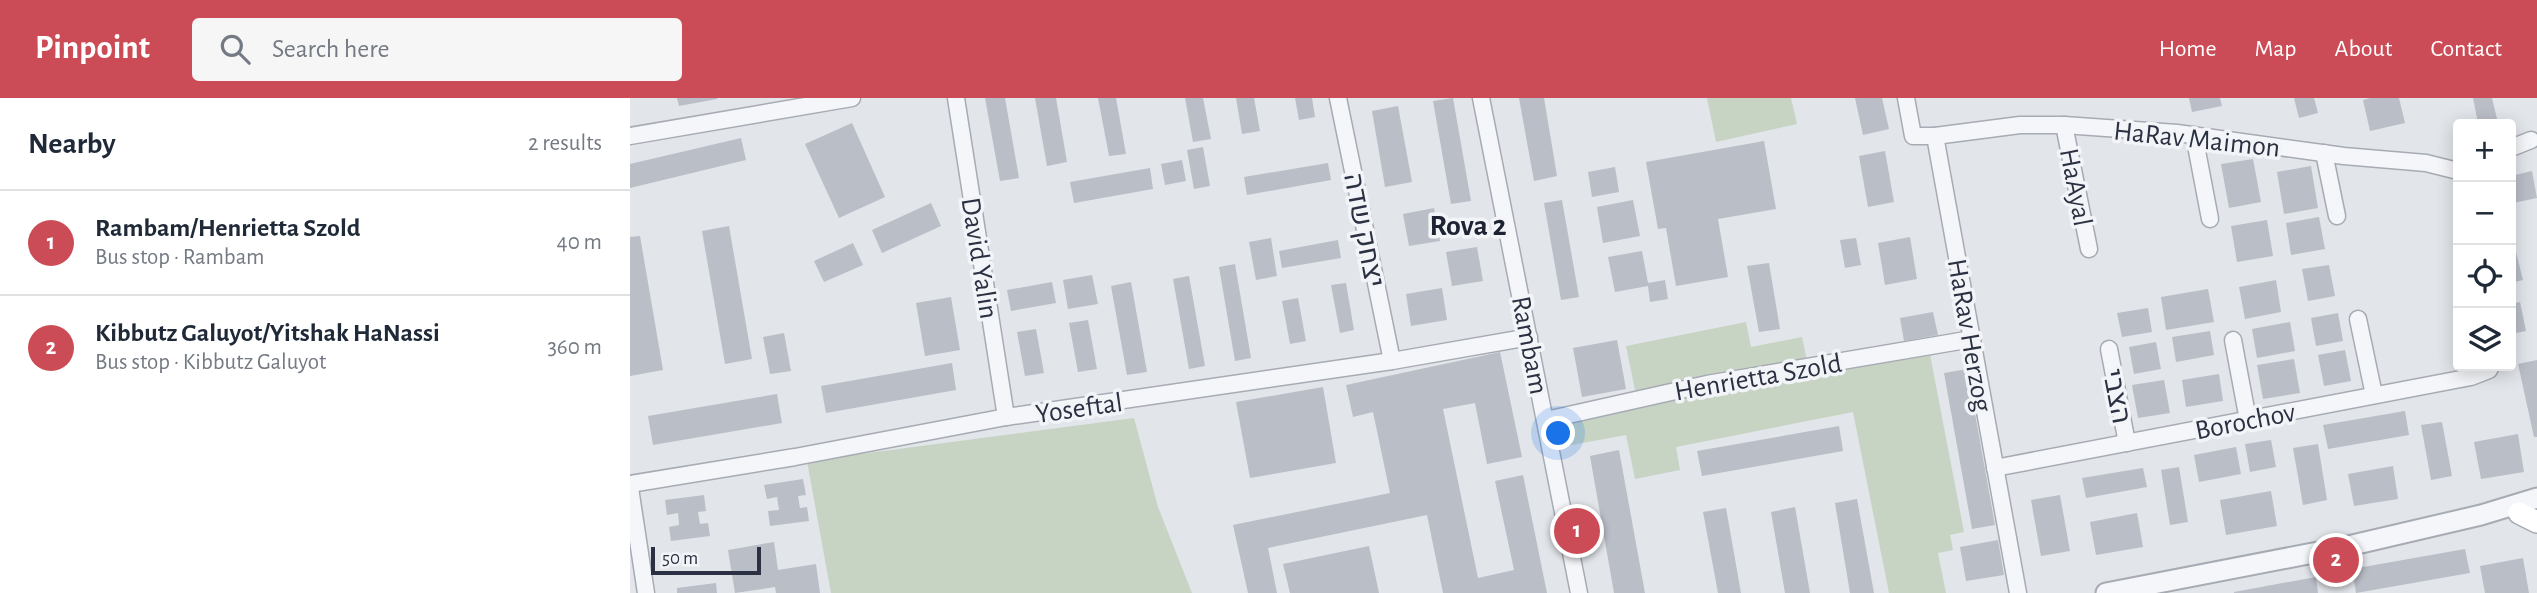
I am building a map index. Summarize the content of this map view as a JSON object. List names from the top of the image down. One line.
{"streets":{"street":["HaRav Maimon","HaAyal","יצחק שדה","David Yalin","HaRav Herzog","Rambam","Henrietta Szold","הצבי","Yoseftal","Borochov"]},"crossings":[["HaRav Maimon","HaAyal"],["HaRav Maimon","HaRav Herzog"],["יצחק שדה","Yoseftal"],["David Yalin","Yoseftal"],["HaRav Herzog","Henrietta Szold"],["HaRav Herzog","Borochov"],["Rambam","Henrietta Szold"],["Rambam","Yoseftal"],["הצבי","Borochov"]],"districts":["Rova 2"],"scale_bar":"50 m","page":{"header":"Pinpoint","search":"Search here","nav":["Home","Map","About","Contact"],"heading":["Nearby","2 results"],"map_buttons":["+","−"],"list":[{"mark":"1","name":"Rambam/Henrietta Szold","note":"Bus stop · Rambam","value":"40 m"},{"mark":"2","name":"Kibbutz Galuyot/Yitshak HaNassi","note":"Bus stop · Kibbutz Galuyot","value":"360 m"}],"pins":["1","2"],"scale":"50 m"}}
